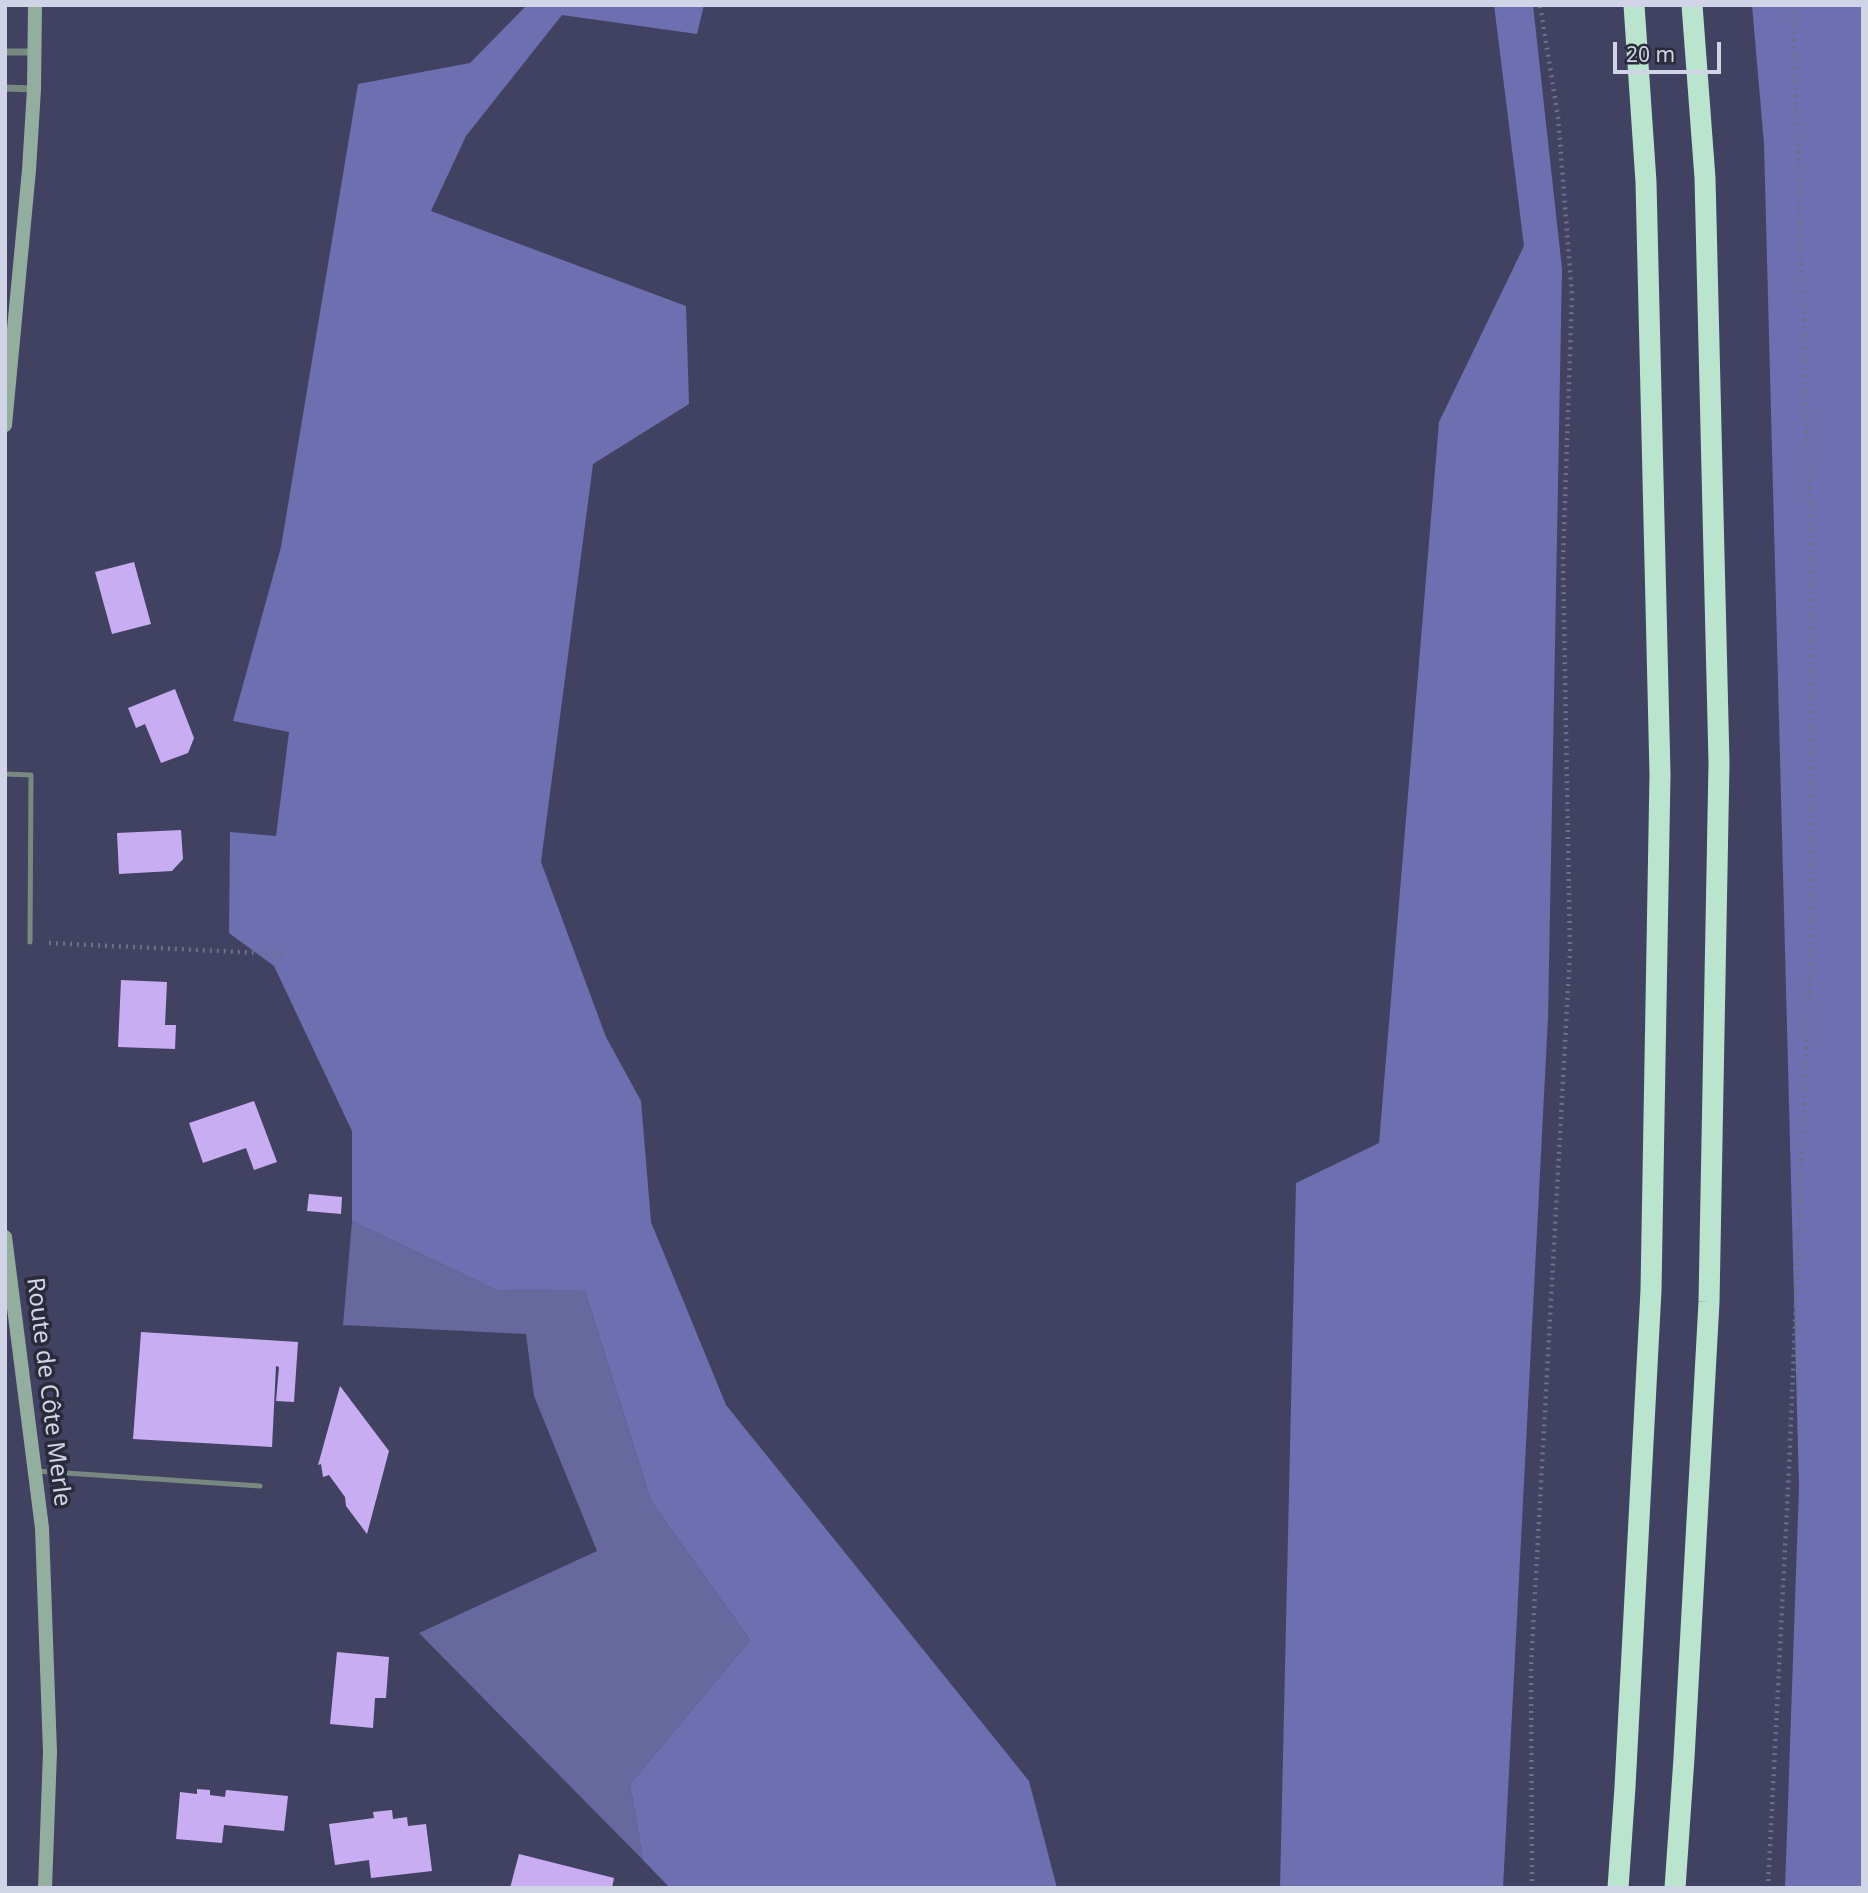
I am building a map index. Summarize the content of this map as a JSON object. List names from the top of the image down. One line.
{"streets":{"main road":["Route de Côte Merle"]},"scale_bar":"20 m"}
